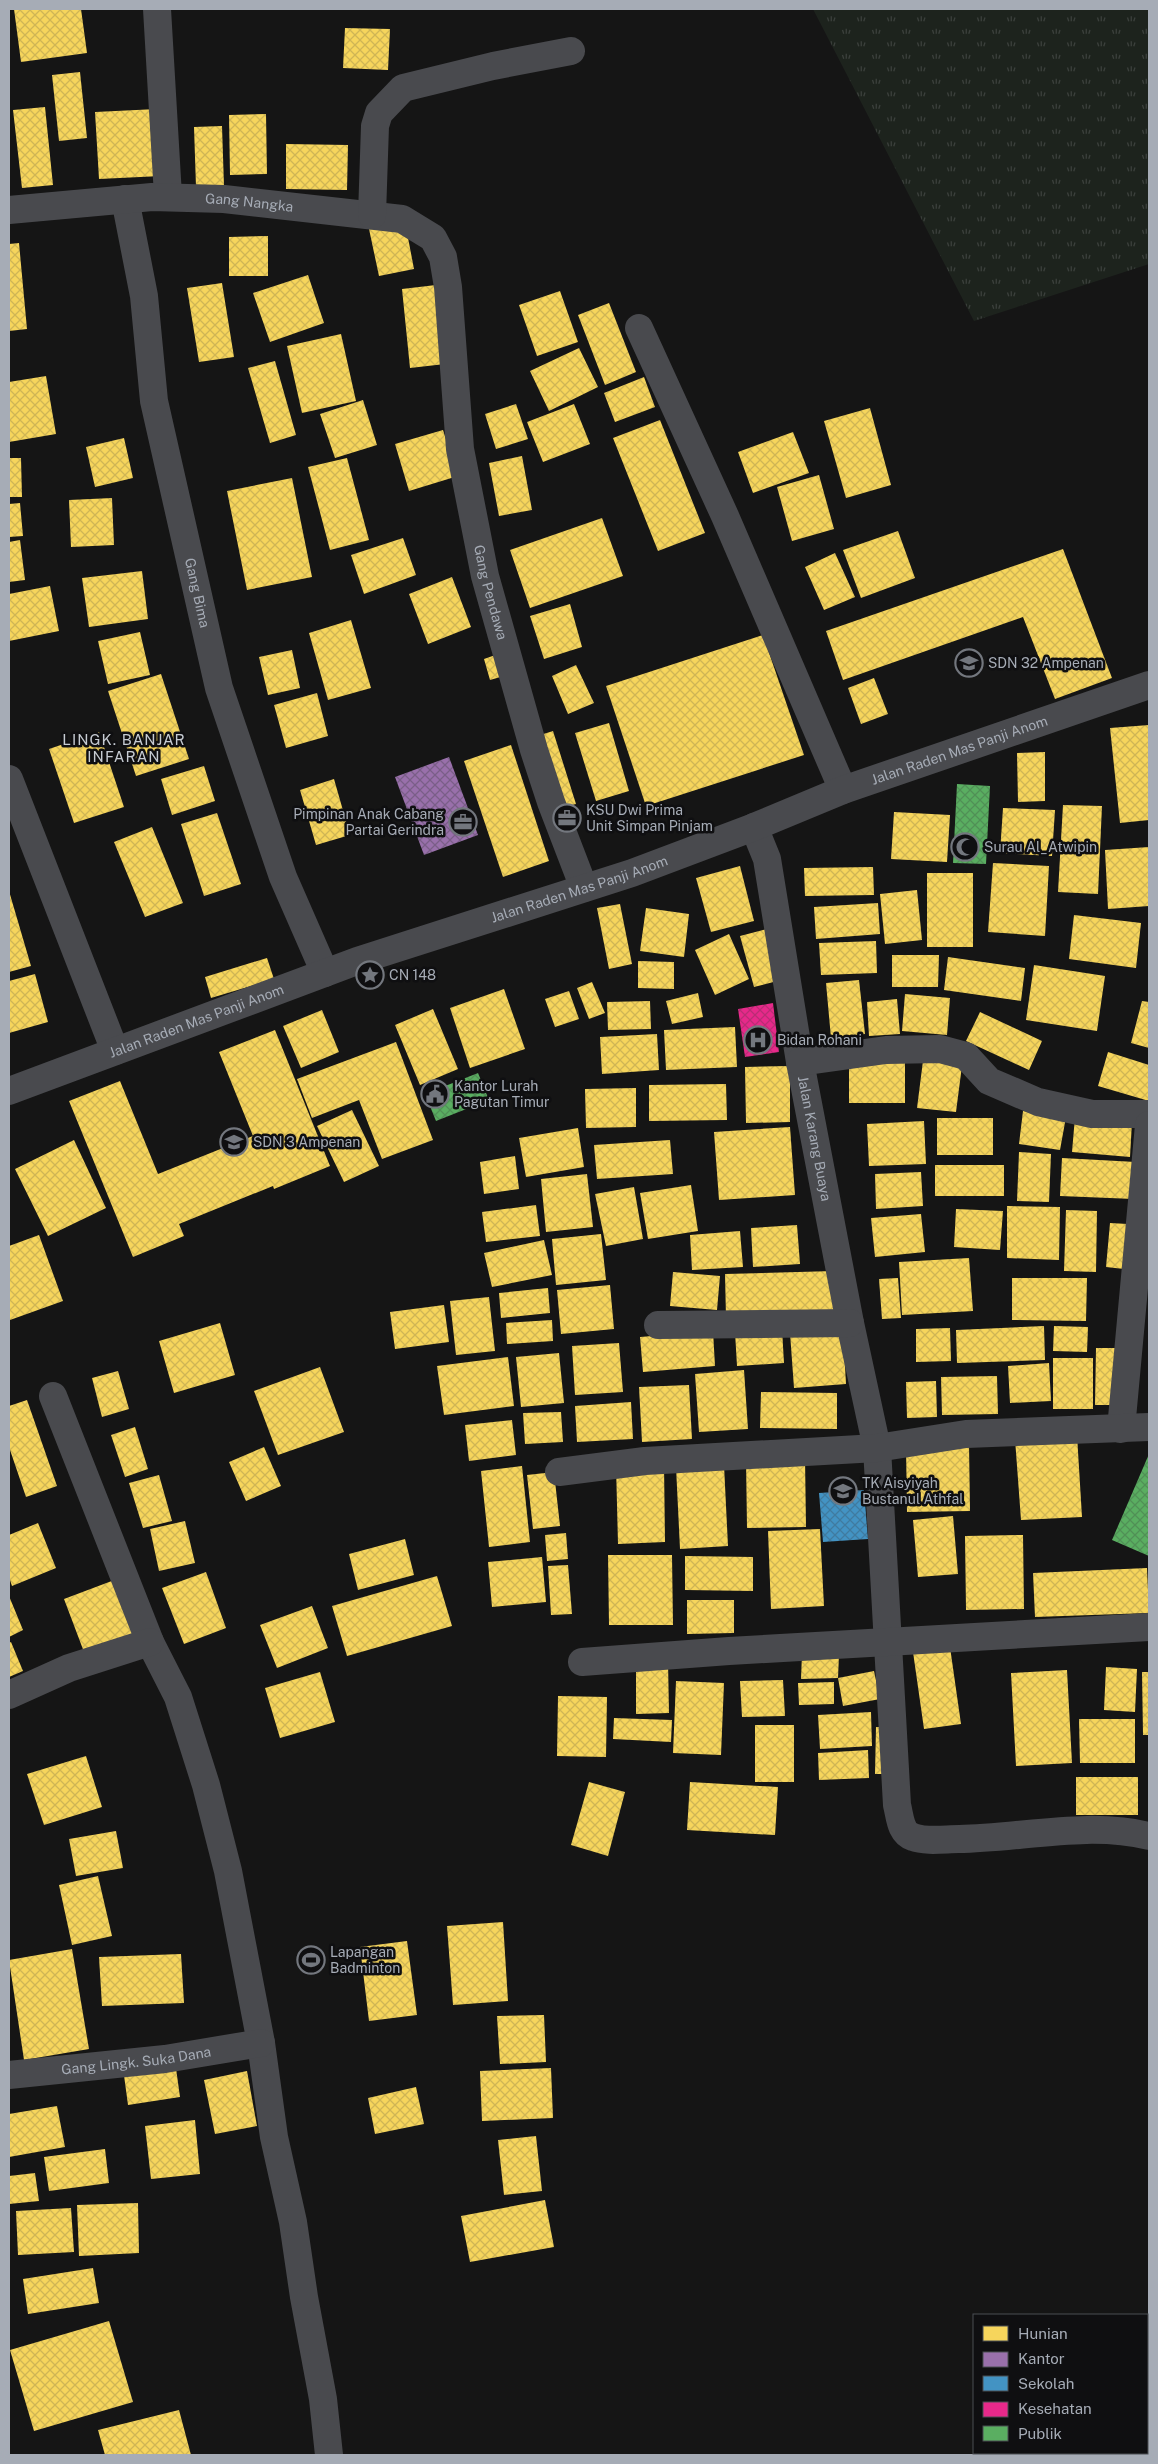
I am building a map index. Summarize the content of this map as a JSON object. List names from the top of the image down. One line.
{"streets":{"street":["Gang Nangka","Gang Pendawa","Gang Bima","Jalan Raden Mas Panji Anom","Jalan Karang Buaya","Gang Lingk. Suka Dana"]},"crossings":[["Gang Nangka","Gang Pendawa"],["Gang Nangka","Gang Bima"],["Gang Pendawa","Jalan Raden Mas Panji Anom"],["Gang Bima","Jalan Raden Mas Panji Anom"],["Jalan Raden Mas Panji Anom","Jalan Karang Buaya"]],"districts":["LINGK. BANJAR INFARAN"],"places":{"school or university":["SDN 32 Ampenan","SDN 3 Ampenan","TK Aisyiyah Bustanul Athfal"],"office":["KSU Dwi Prima Unit Simpan Pinjam","Pimpinan Anak Cabang Partai Gerindra"],"mosque":["Surau Al_Atwipin"],"place":["CN 148"],"hospital":["Bidan Rohani"],"public building":["Kantor Lurah Pagutan Timur"],"sports":["Lapangan Badminton"]},"legend":["Hunian","Kantor","Sekolah","Kesehatan","Publik"]}
